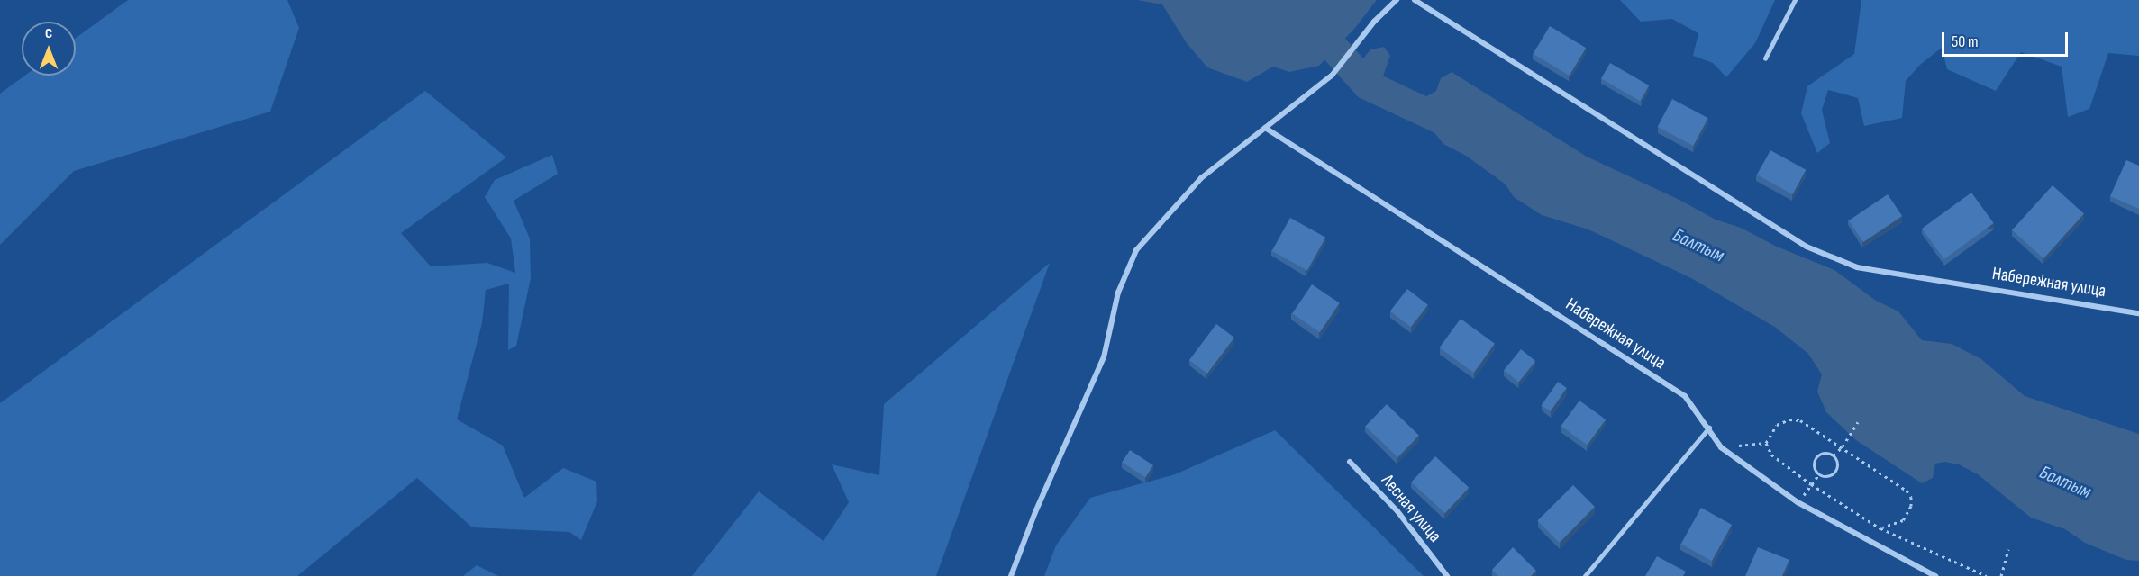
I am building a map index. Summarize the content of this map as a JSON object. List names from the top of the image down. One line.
{"streets":{"street":["Набережная улица","Лесная улица"]},"water":["Балтым"],"scale_bar":"50 m","north":"top"}
